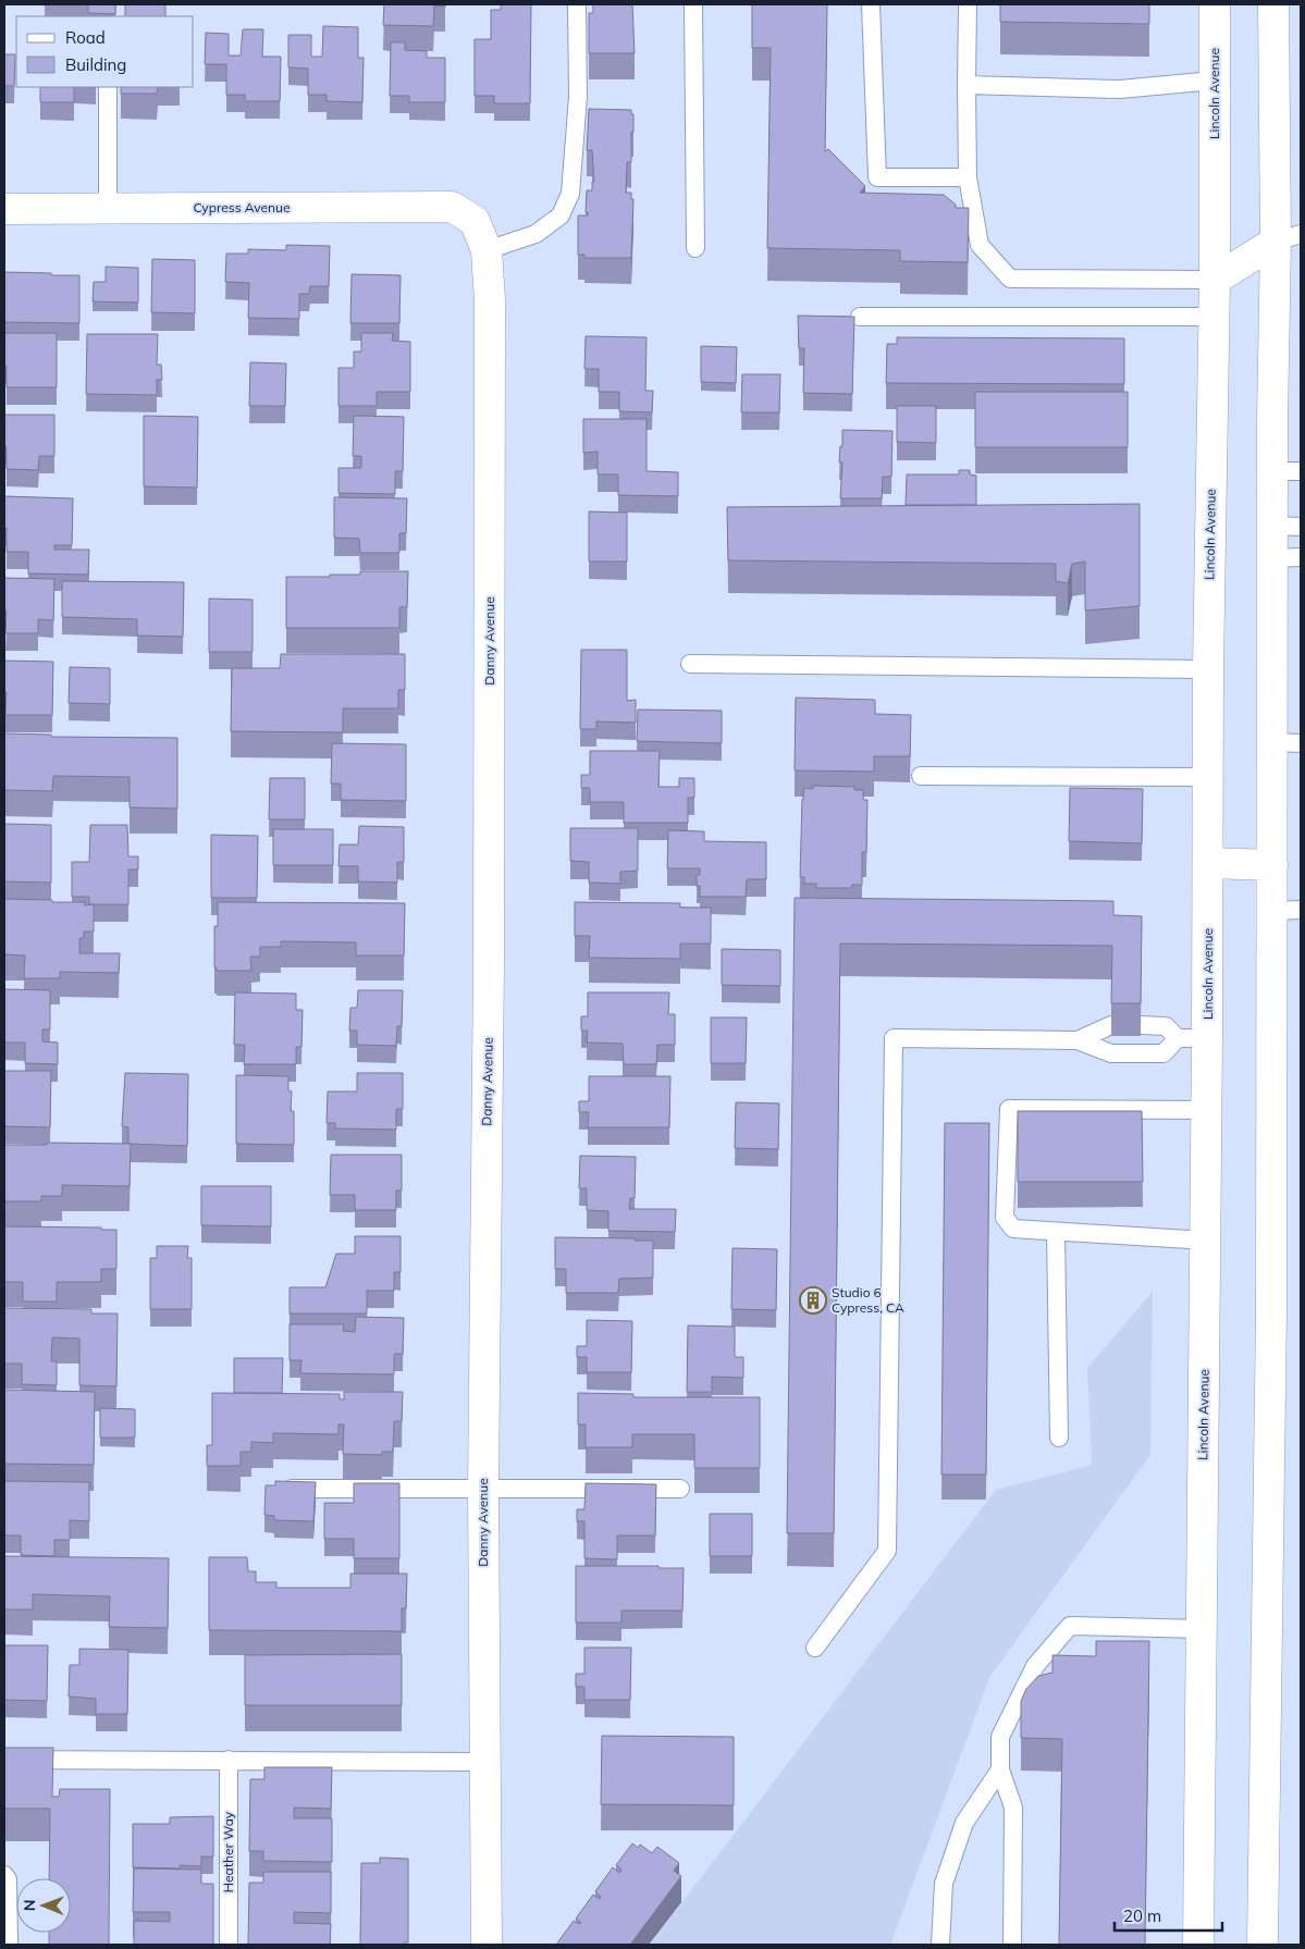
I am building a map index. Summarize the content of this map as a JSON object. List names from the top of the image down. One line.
{"streets":{"main road":["Lincoln Avenue","Cypress Avenue","Danny Avenue"],"lane":["Heather Way"]},"crossings":[["Cypress Avenue","Danny Avenue"]],"places":{"building":["Studio 6 Cypress, CA"]},"legend":["Road","Building"],"scale_bar":"20 m","north":"left"}
